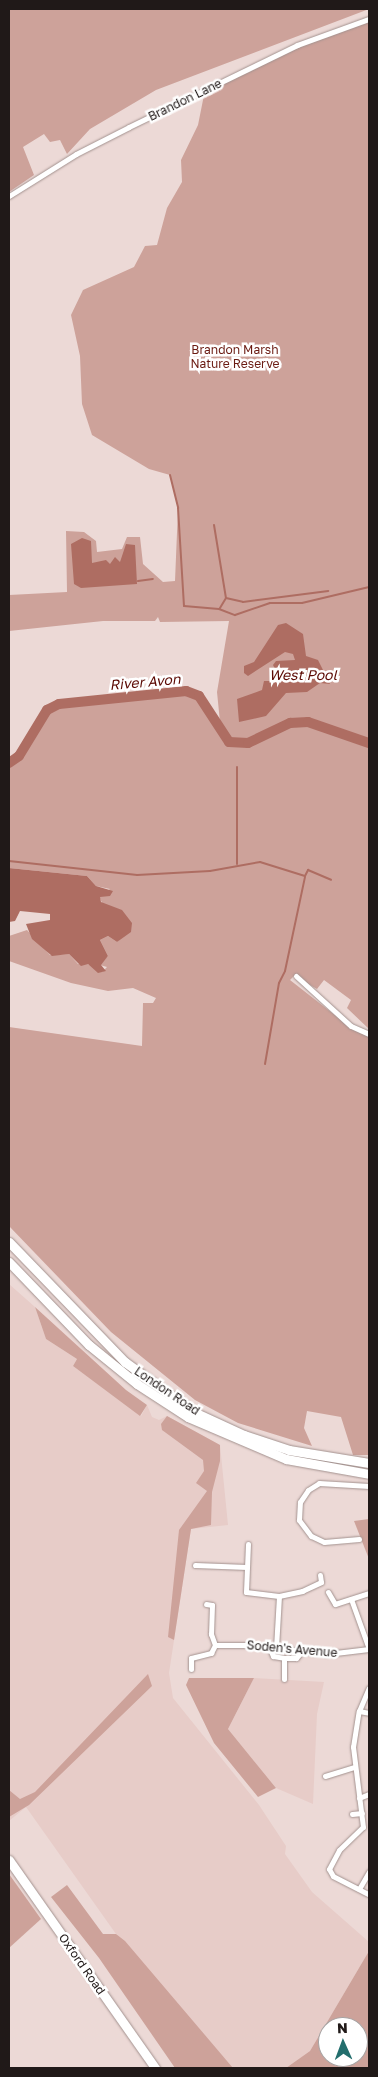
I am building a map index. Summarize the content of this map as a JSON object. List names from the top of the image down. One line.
{"streets":{"highway":["London Road","Oxford Road"],"street":["Brandon Lane","Soden's Avenue"]},"water":["West Pool","River Avon"],"parks":["Brandon Marsh Nature Reserve"],"north":"top"}
